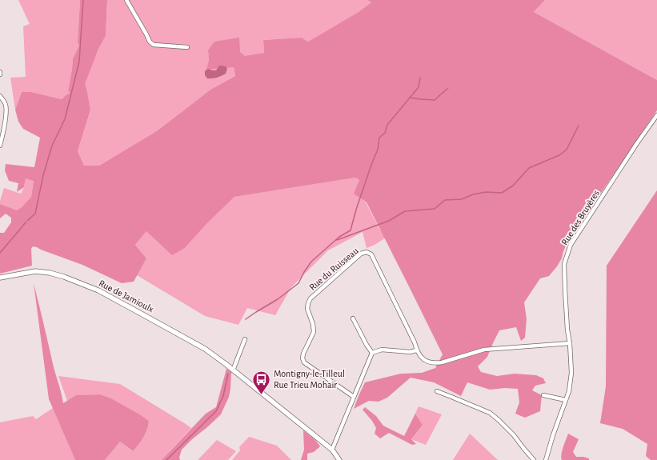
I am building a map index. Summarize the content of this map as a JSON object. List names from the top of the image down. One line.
{"streets":{"street":["Rue des Bruyères","Rue du Ruisseau","Rue de Jamioulx"]},"places":{"bus stop":["Montigny-le-Tilleul Rue Trieu Mohair"]}}
